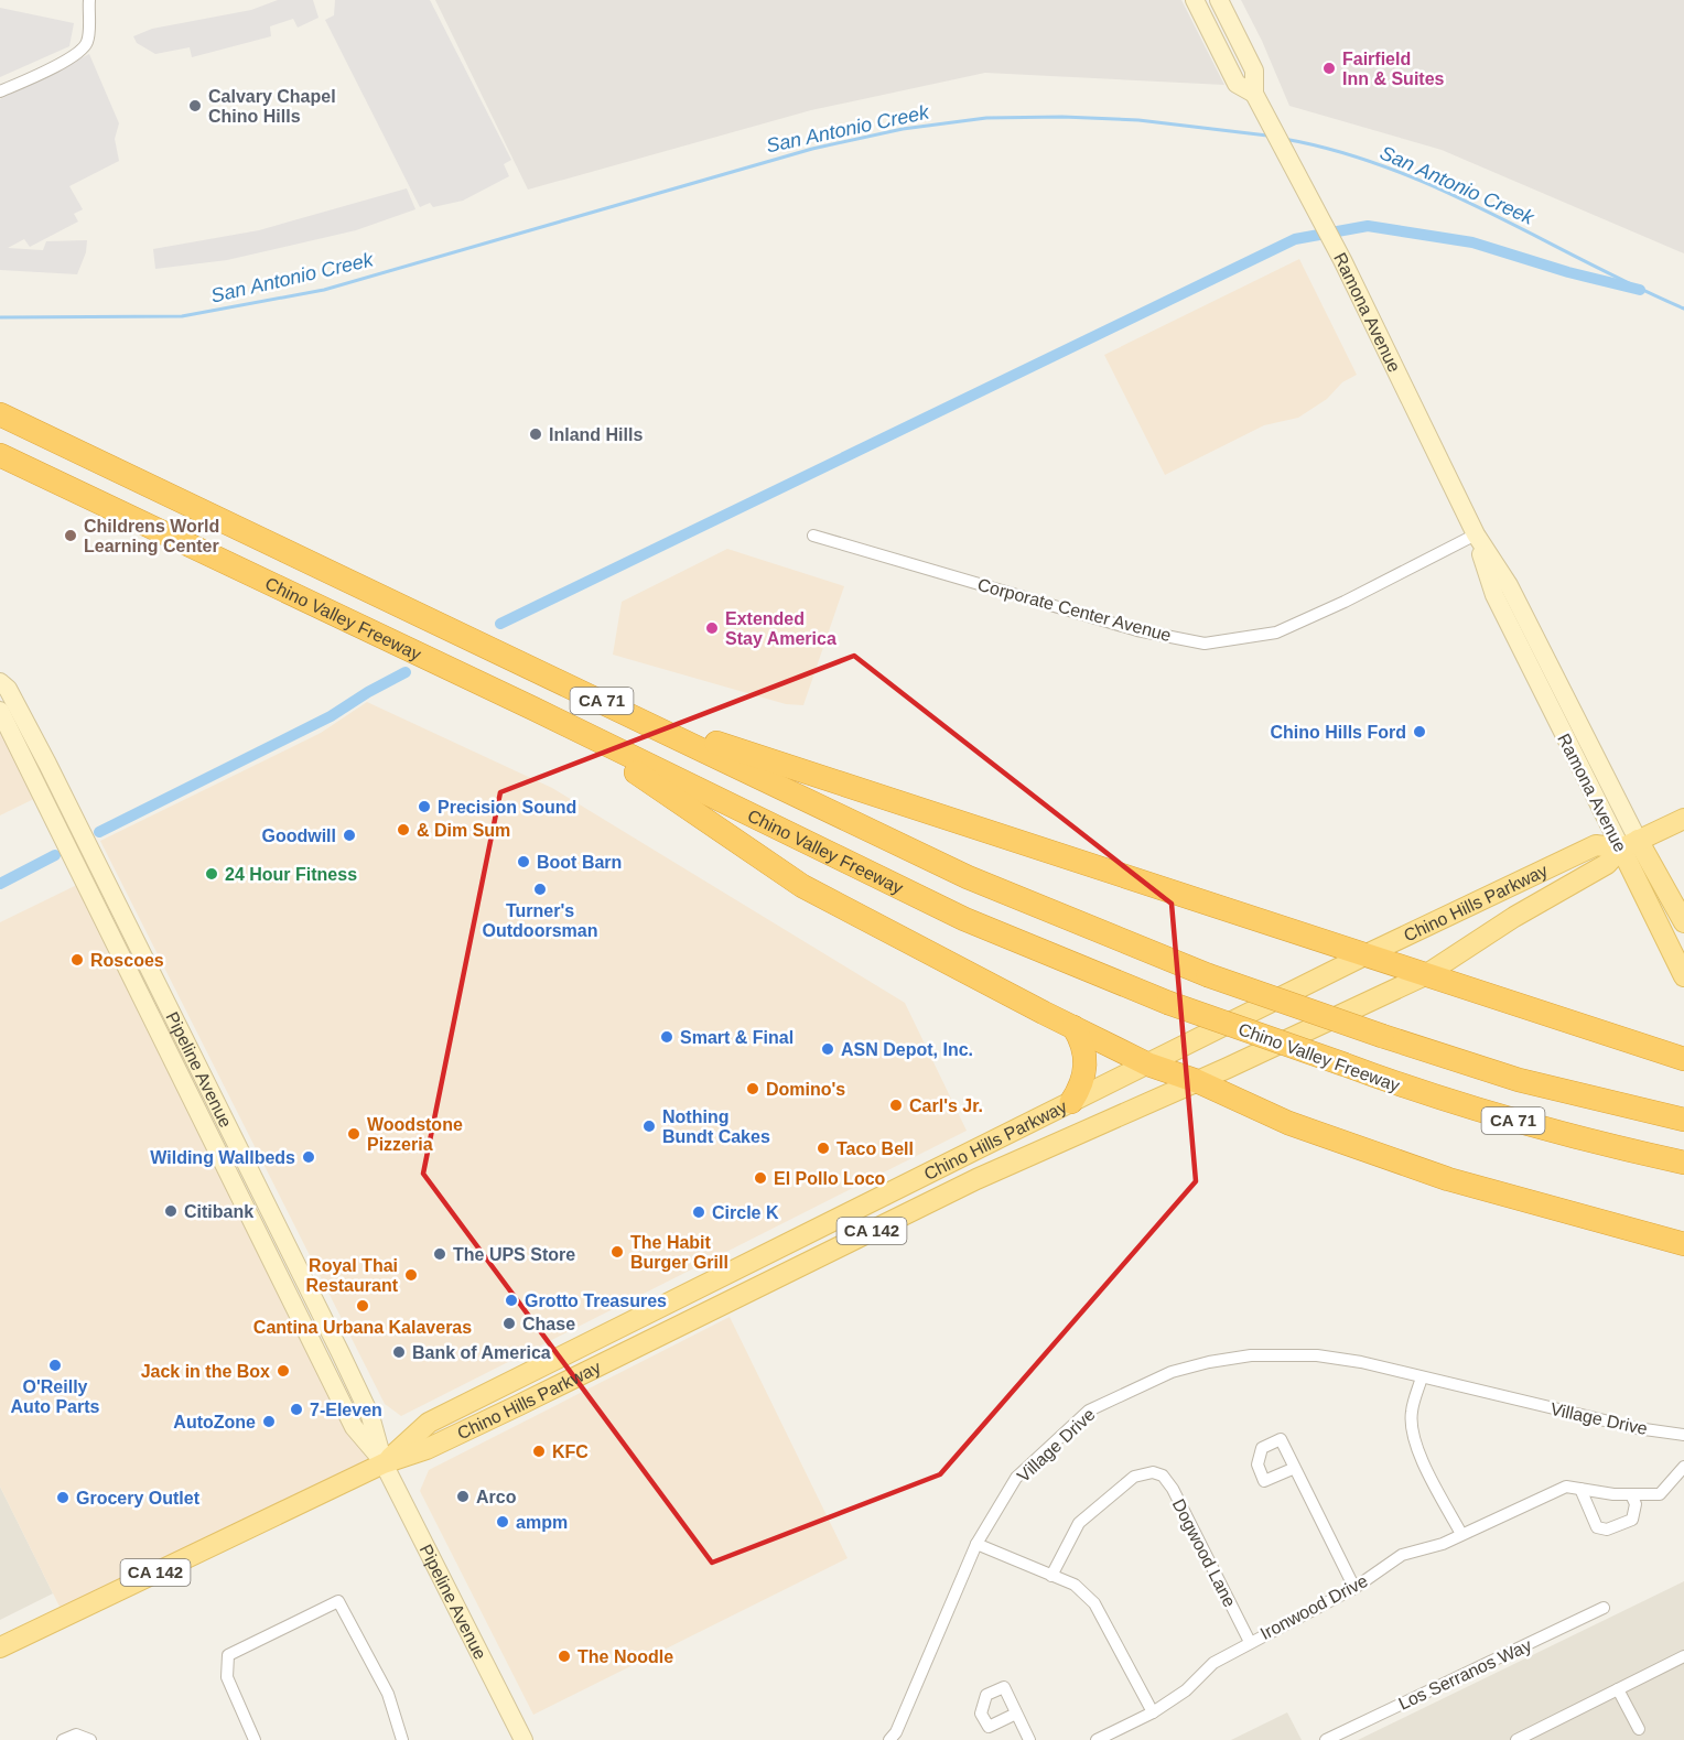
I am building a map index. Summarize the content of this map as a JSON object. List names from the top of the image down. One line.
{"streets":{"highway":["Chino Valley Freeway","CA 71"],"main road":["Ramona Avenue","Chino Hills Parkway","Pipeline Avenue","CA 142"],"street":["Corporate Center Avenue","Village Drive","Dogwood Lane","Ironwood Drive","Los Serranos Way"]},"crossings":[["Ramona Avenue","Corporate Center Avenue"],["Ramona Avenue","Chino Hills Parkway"],["Chino Hills Parkway","Pipeline Avenue"],["Dogwood Lane","Ironwood Drive"]],"water":["San Antonio Creek"],"places":["Fairfield Inn & Suites","Calvary Chapel Chino Hills","Inland Hills","Childrens World Learning Center","Extended Stay America","Chino Hills Ford","Precision Sound","& Dim Sum","Goodwill","Boot Barn","24 Hour Fitness","Turner's Outdoorsman","Roscoes","Smart & Final","ASN Depot, Inc.","Domino's","Carl's Jr.","Nothing Bundt Cakes","Woodstone Pizzeria","Taco Bell","Wilding Wallbeds","El Pollo Loco","Citibank","Circle K","The Habit Burger Grill","The UPS Store","Royal Thai Restaurant","Grotto Treasures","Cantina Urbana Kalaveras","Chase","Bank of America","O'Reilly Auto Parts","Jack in the Box","7-Eleven","AutoZone","KFC","Arco","Grocery Outlet","ampm","The Noodle"]}
